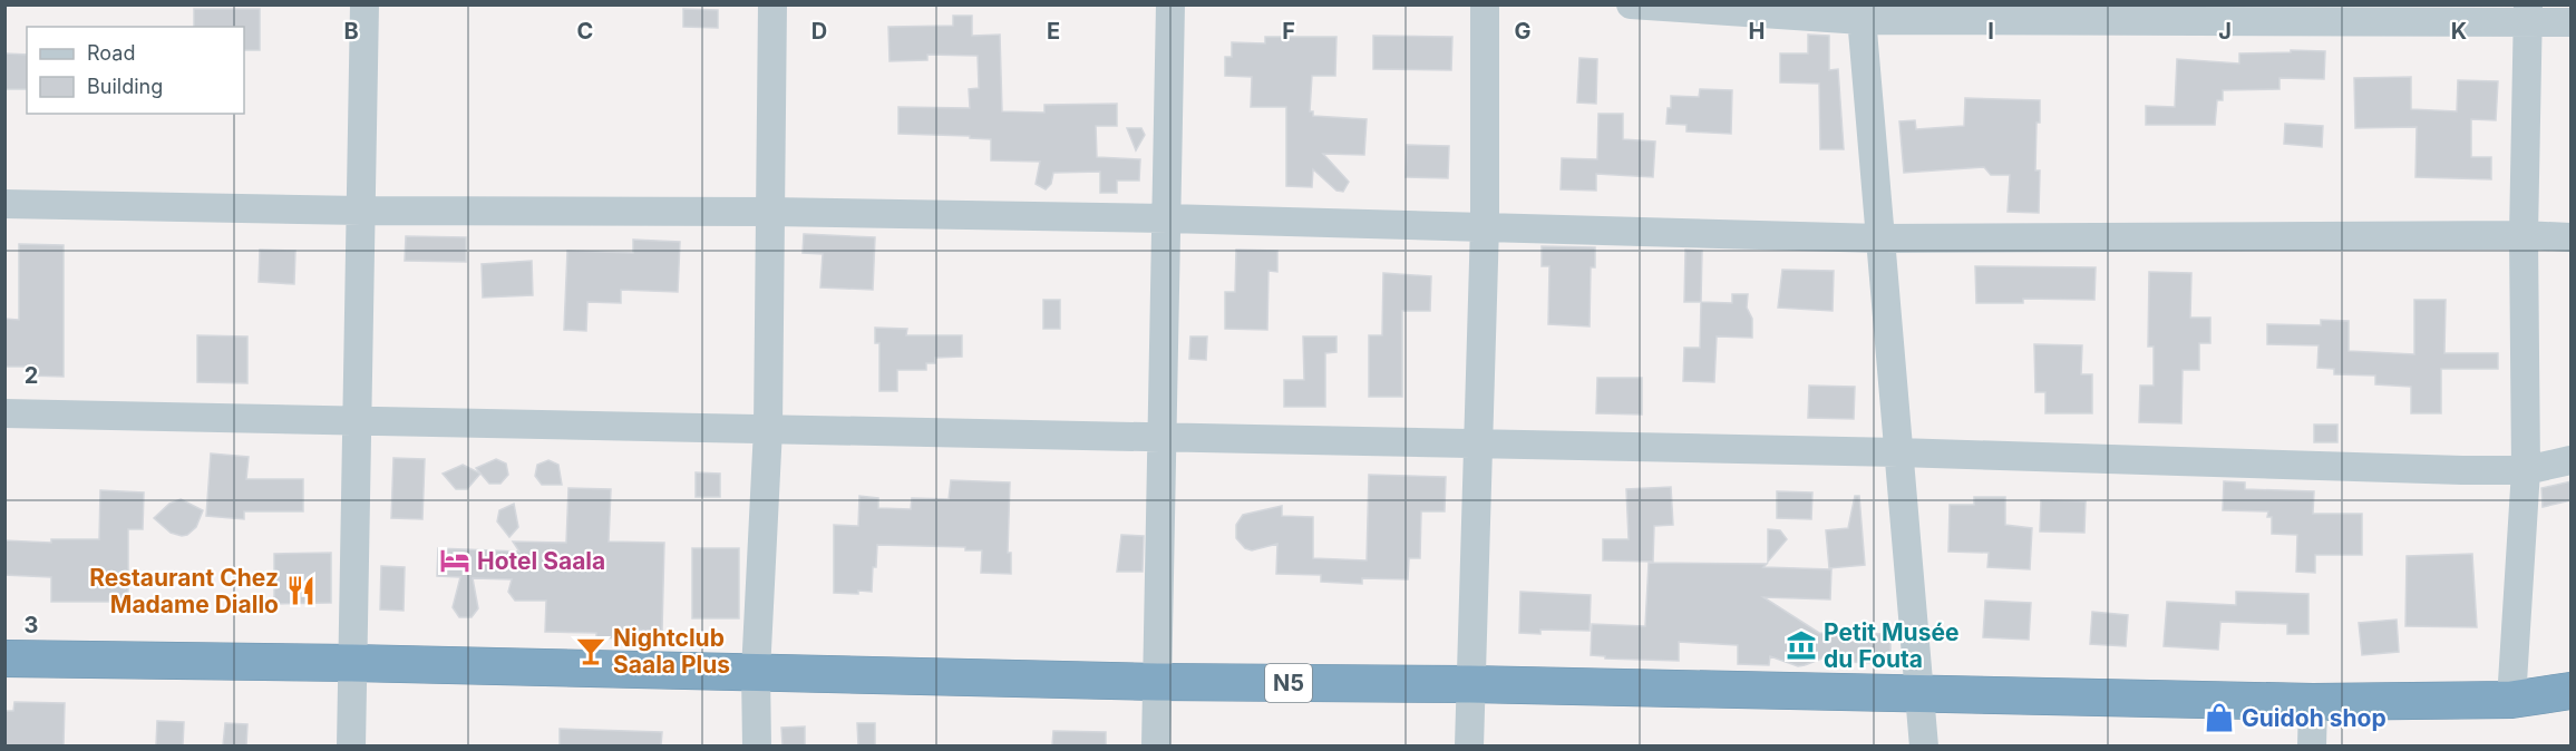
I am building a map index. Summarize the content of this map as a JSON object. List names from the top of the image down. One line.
{"streets":{"highway":["N5"]},"places":{"hotel":["Hotel Saala"],"restaurant":["Restaurant Chez Madame Diallo"],"museum":["Petit Musée du Fouta"],"bar":["Nightclub Saala Plus"],"shop":["Guidoh shop"]},"legend":["Road","Building"],"grid":{"columns":["B","C","D","E","F","G","H","I","J","K"],"rows":["2","3"]}}
